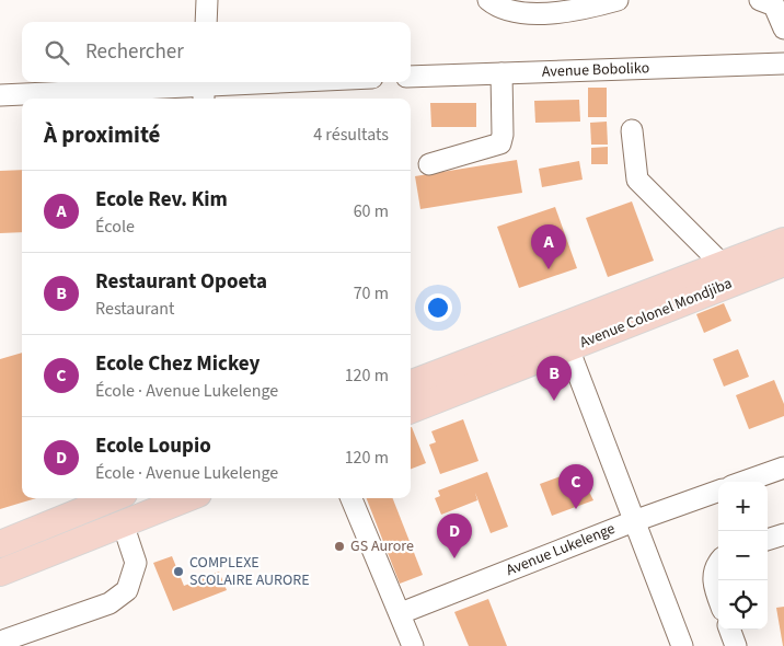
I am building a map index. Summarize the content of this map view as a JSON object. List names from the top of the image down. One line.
{"streets":{"main road":["Avenue Colonel Mondjiba"],"street":["Avenue Boboliko","Avenue Lukelenge"]},"places":["GS Aurore","COMPLEXE SCOLAIRE AURORE"],"page":{"search":"Rechercher","heading":["À proximité","4 résultats"],"list":[{"mark":"A","name":"Ecole Rev. Kim","note":"École","value":"60 m"},{"mark":"B","name":"Restaurant Opoeta","note":"Restaurant","value":"70 m"},{"mark":"C","name":"Ecole Chez Mickey","note":"École · Avenue Lukelenge","value":"120 m"},{"mark":"D","name":"Ecole Loupio","note":"École · Avenue Lukelenge","value":"120 m"}],"pins":["A","B","C","D"],"map_buttons":["+","−"]}}
